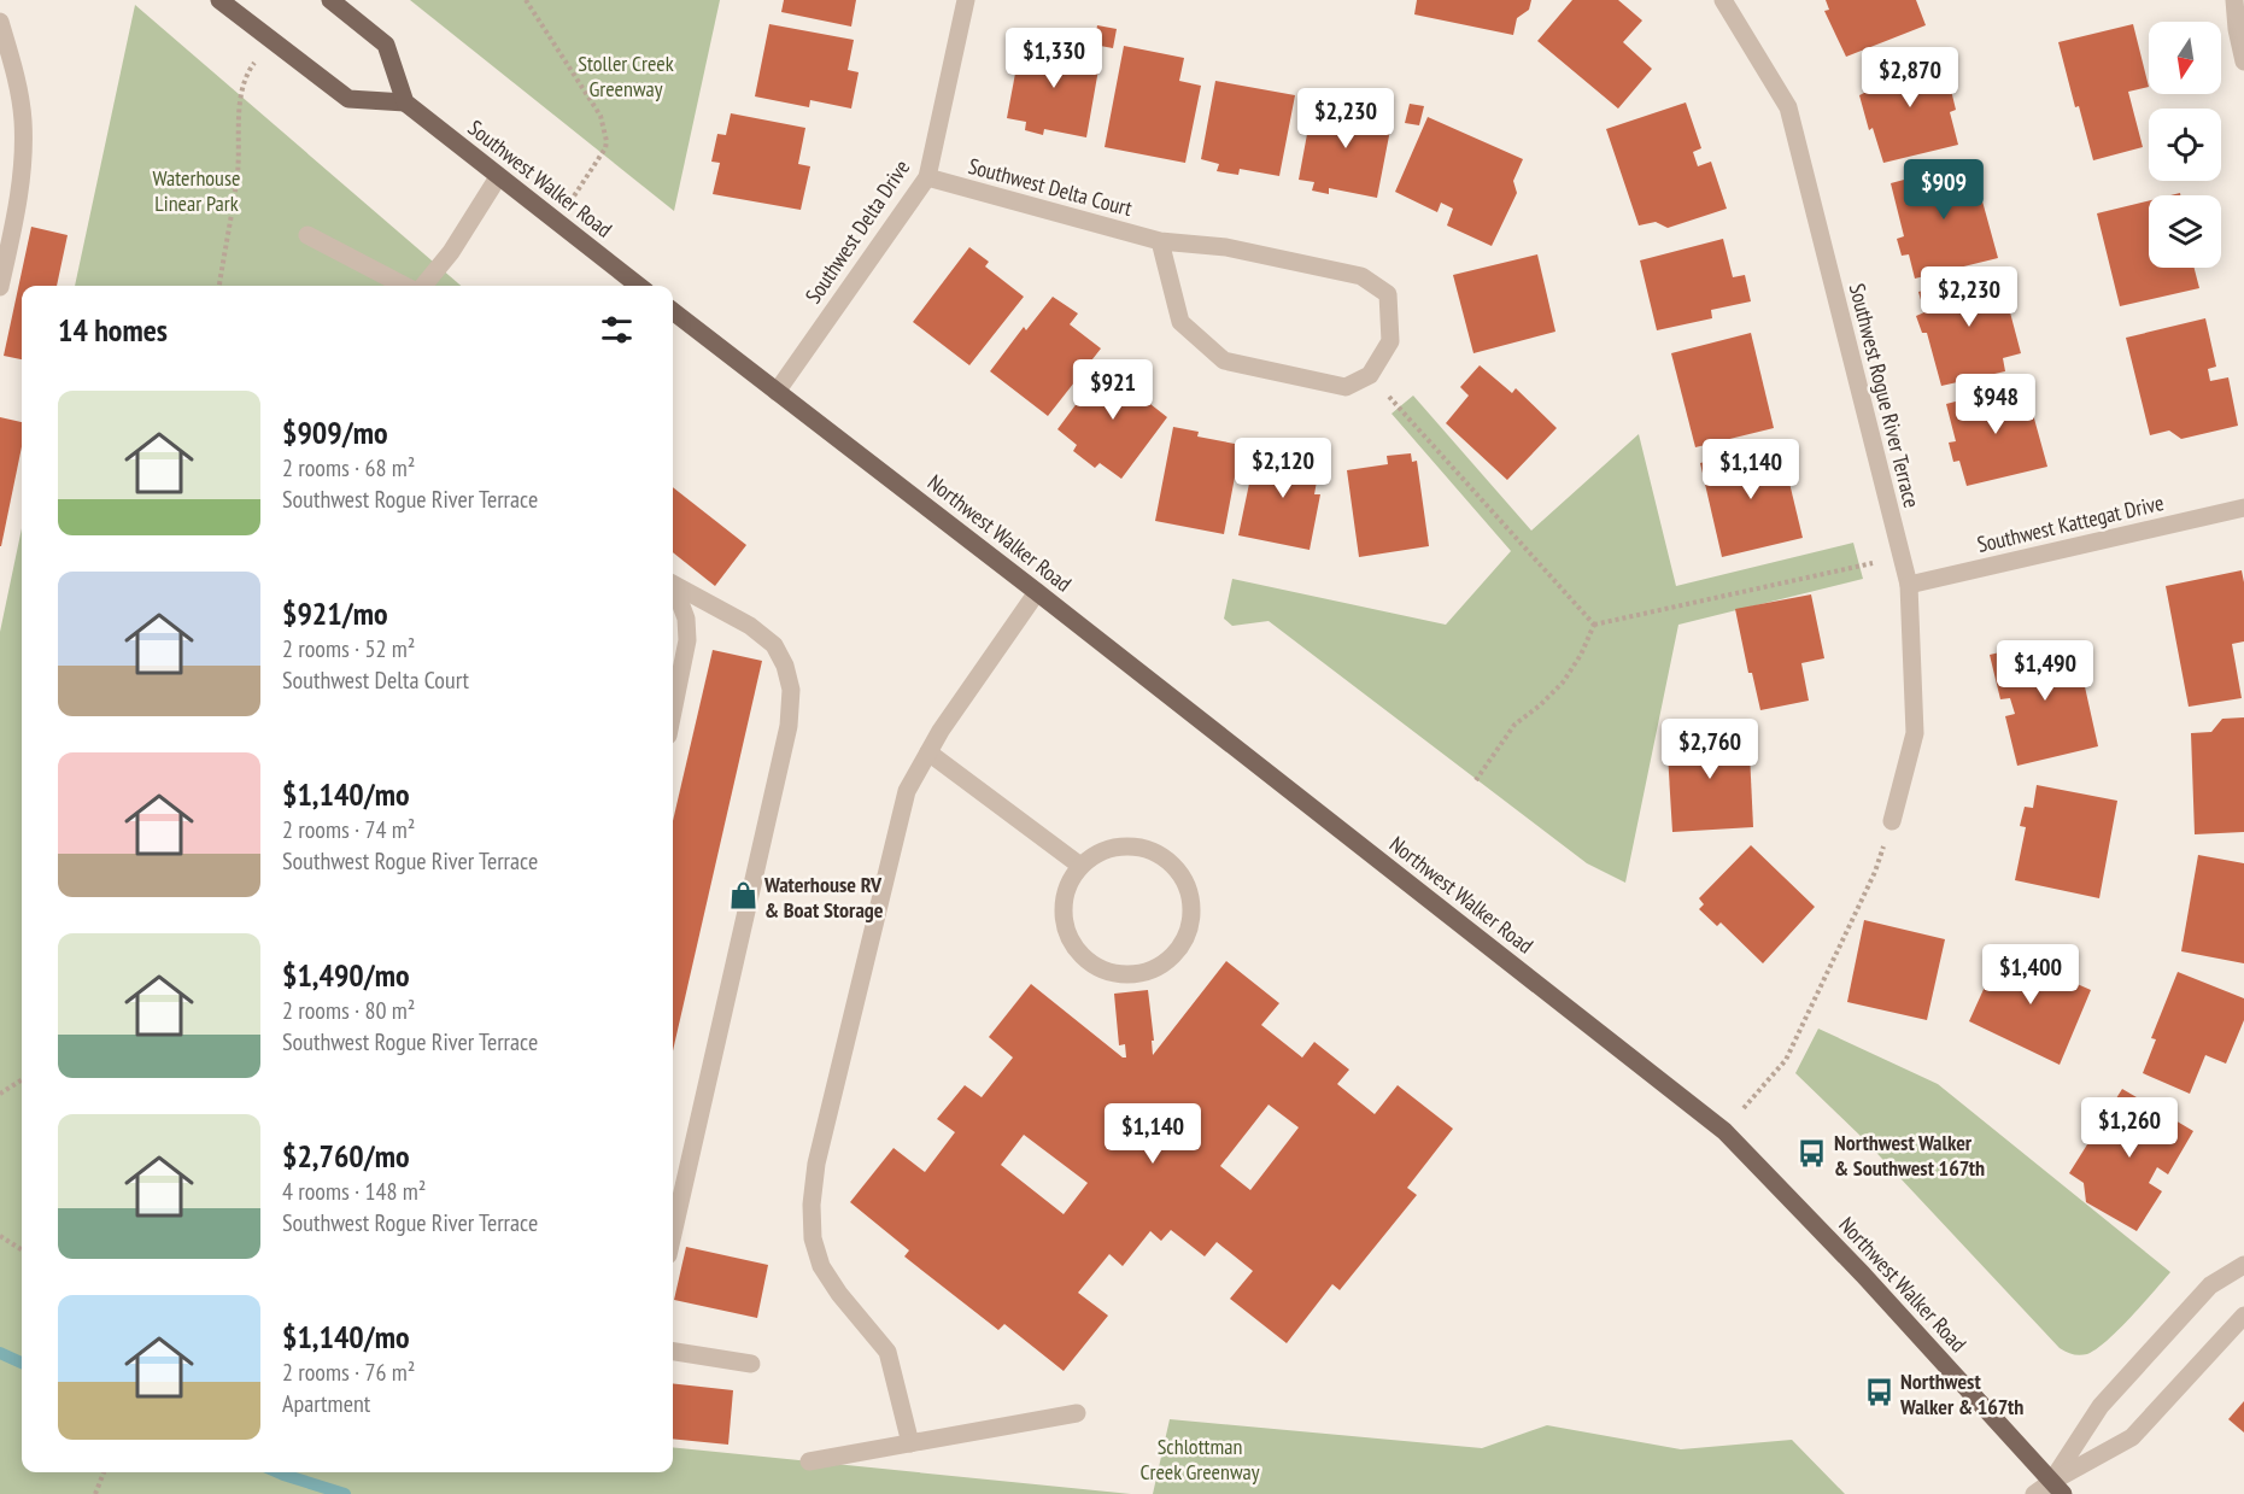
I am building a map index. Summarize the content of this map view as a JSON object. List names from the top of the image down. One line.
{"streets":{"main road":["Southwest Walker Road","Northwest Walker Road"],"street":["Southwest Delta Court","Southwest Delta Drive","Southwest Rogue River Terrace","Southwest Kattegat Drive"]},"crossings":[["Southwest Delta Court","Southwest Delta Drive"],["Southwest Delta Drive","Northwest Walker Road"],["Southwest Rogue River Terrace","Southwest Kattegat Drive"]],"parks":["Stoller Creek Greenway","Waterhouse Linear Park","Schlottman Creek Greenway"],"places":{"shop":["Waterhouse RV & Boat Storage"],"bus stop":["Northwest Walker & Southwest 167th","Northwest Walker & 167th"]},"north":"bottom","page":{"price":["$1,330","$2,870","$2,230","$909","$2,230","$921","$948","$2,120","$1,140","$1,490","$2,760","$1,400","$1,260","$1,140"],"heading":"14 homes","list":[{"name":"$909/mo","note":"2 rooms · 68 m² · Southwest Rogue River Terrace"},{"name":"$921/mo","note":"2 rooms · 52 m² · Southwest Delta Court"},{"name":"$1,140/mo","note":"2 rooms · 74 m² · Southwest Rogue River Terrace"},{"name":"$1,490/mo","note":"2 rooms · 80 m² · Southwest Rogue River Terrace"},{"name":"$2,760/mo","note":"4 rooms · 148 m² · Southwest Rogue River Terrace"},{"name":"$1,140/mo","note":"2 rooms · 76 m² · Apartment"}]}}
